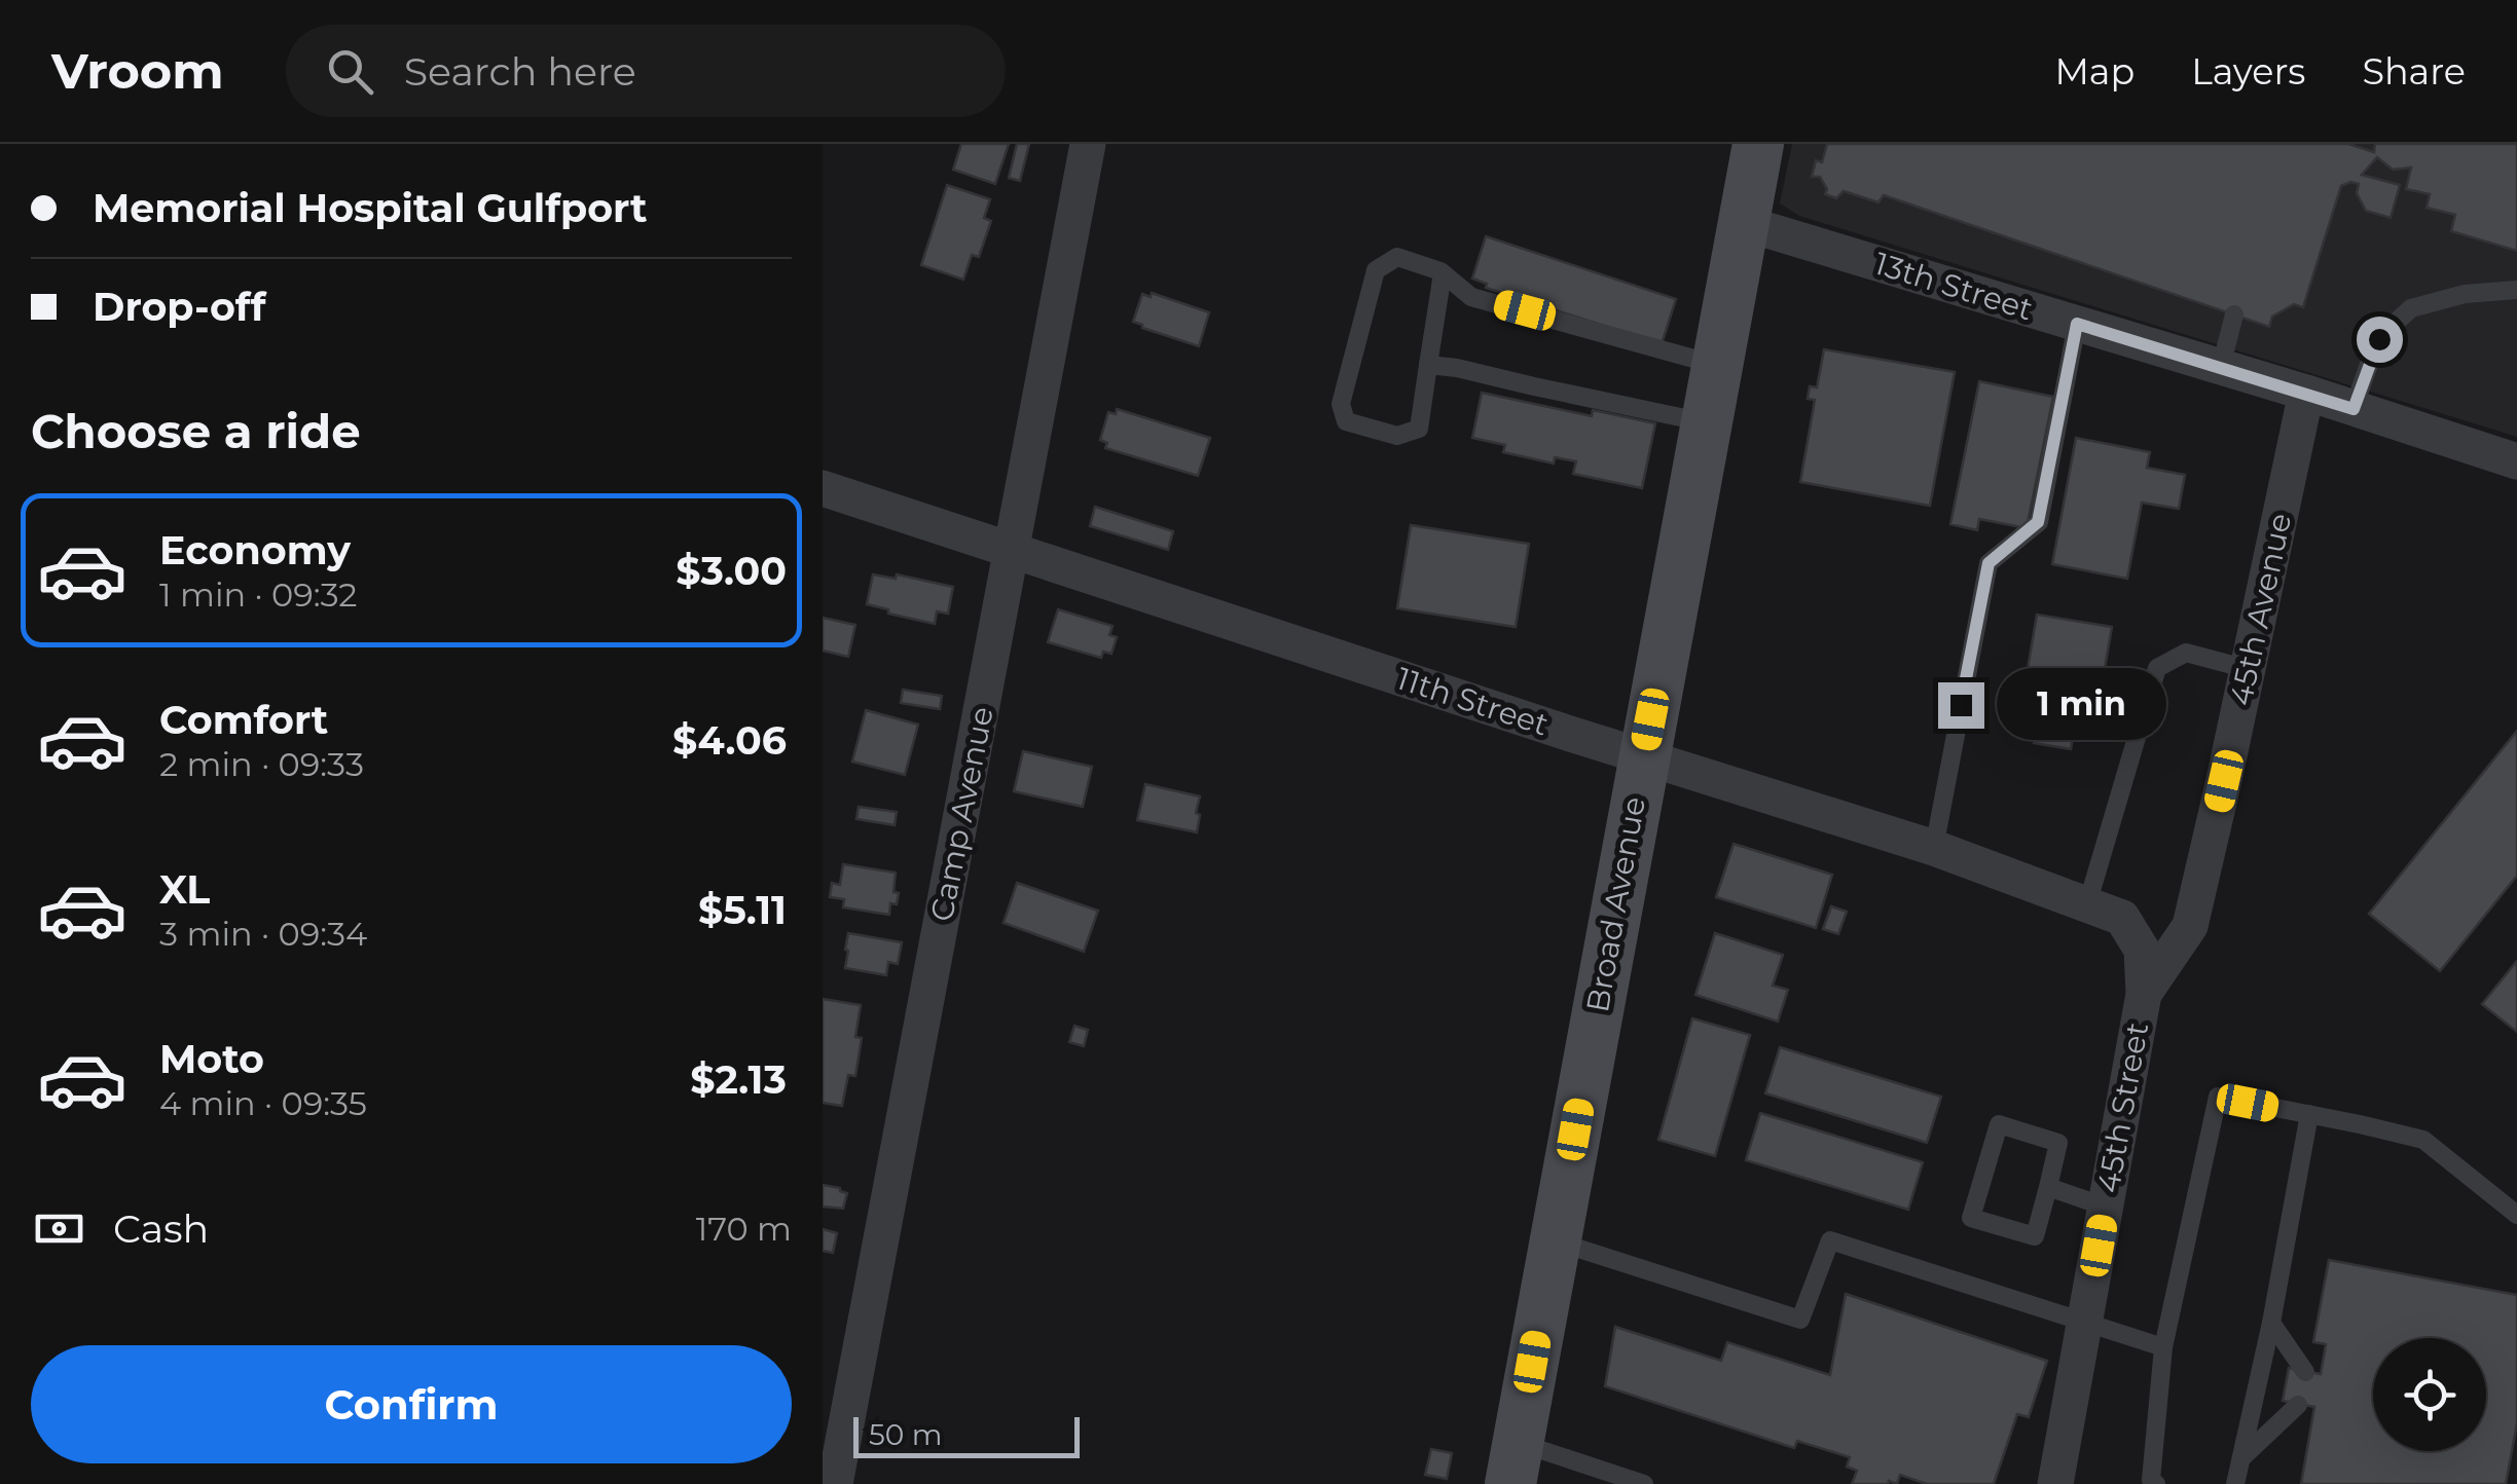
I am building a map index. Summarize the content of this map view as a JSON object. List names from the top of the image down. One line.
{"streets":{"main road":["Broad Avenue"],"street":["13th Street","45th Avenue","11th Street","Camp Avenue","45th Street"]},"crossings":[["13th Street","45th Avenue"],["13th Street","Broad Avenue"],["45th Avenue","45th Street"],["11th Street","Camp Avenue"],["11th Street","Broad Avenue"],["11th Street","45th Street"]],"scale_bar":"50 m","page":{"header":"Vroom","search":"Search here","nav":["Map","Layers","Share"],"banner":["Memorial Hospital Gulfport","Drop-off"],"heading":"Choose a ride","list":[{"name":"Economy","note":"1 min · 09:32","value":"$3.00"},{"name":"Comfort","note":"2 min · 09:33","value":"$4.06"},{"name":"XL","note":"3 min · 09:34","value":"$5.11"},{"name":"Moto","note":"4 min · 09:35","value":"$2.13"}],"bubble":"1 min","pay":["Cash","170 m"],"buttons":"Confirm","scale":"50 m"}}
